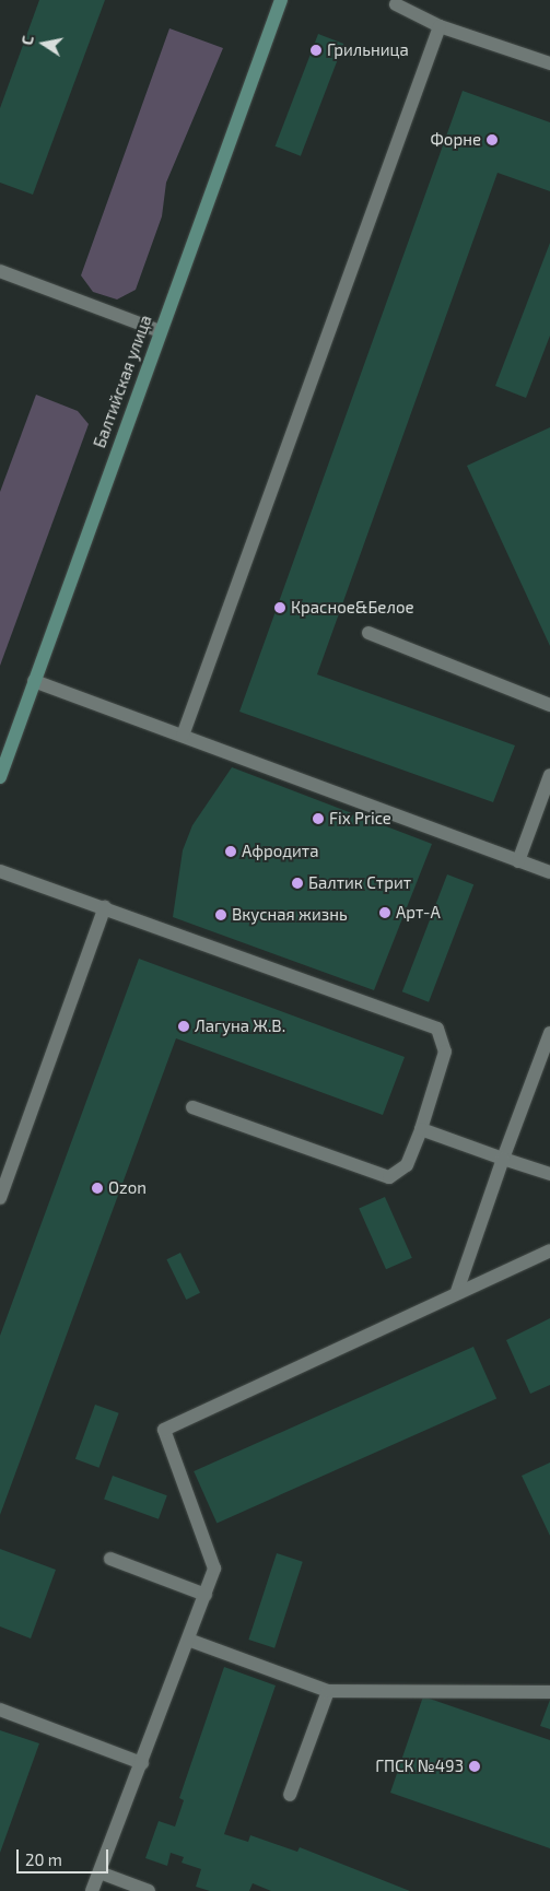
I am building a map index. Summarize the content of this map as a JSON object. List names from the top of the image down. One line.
{"streets":{"main road":["Балтийская улица"]},"places":["Грильница","Форне","Красное&Белое","Fix Price","Афродита","Балтик Стрит","Арт-А","Вкусная жизнь","Лагуна Ж.В.","Ozon","ГПСК №493"],"scale_bar":"20 m","north":"left"}
